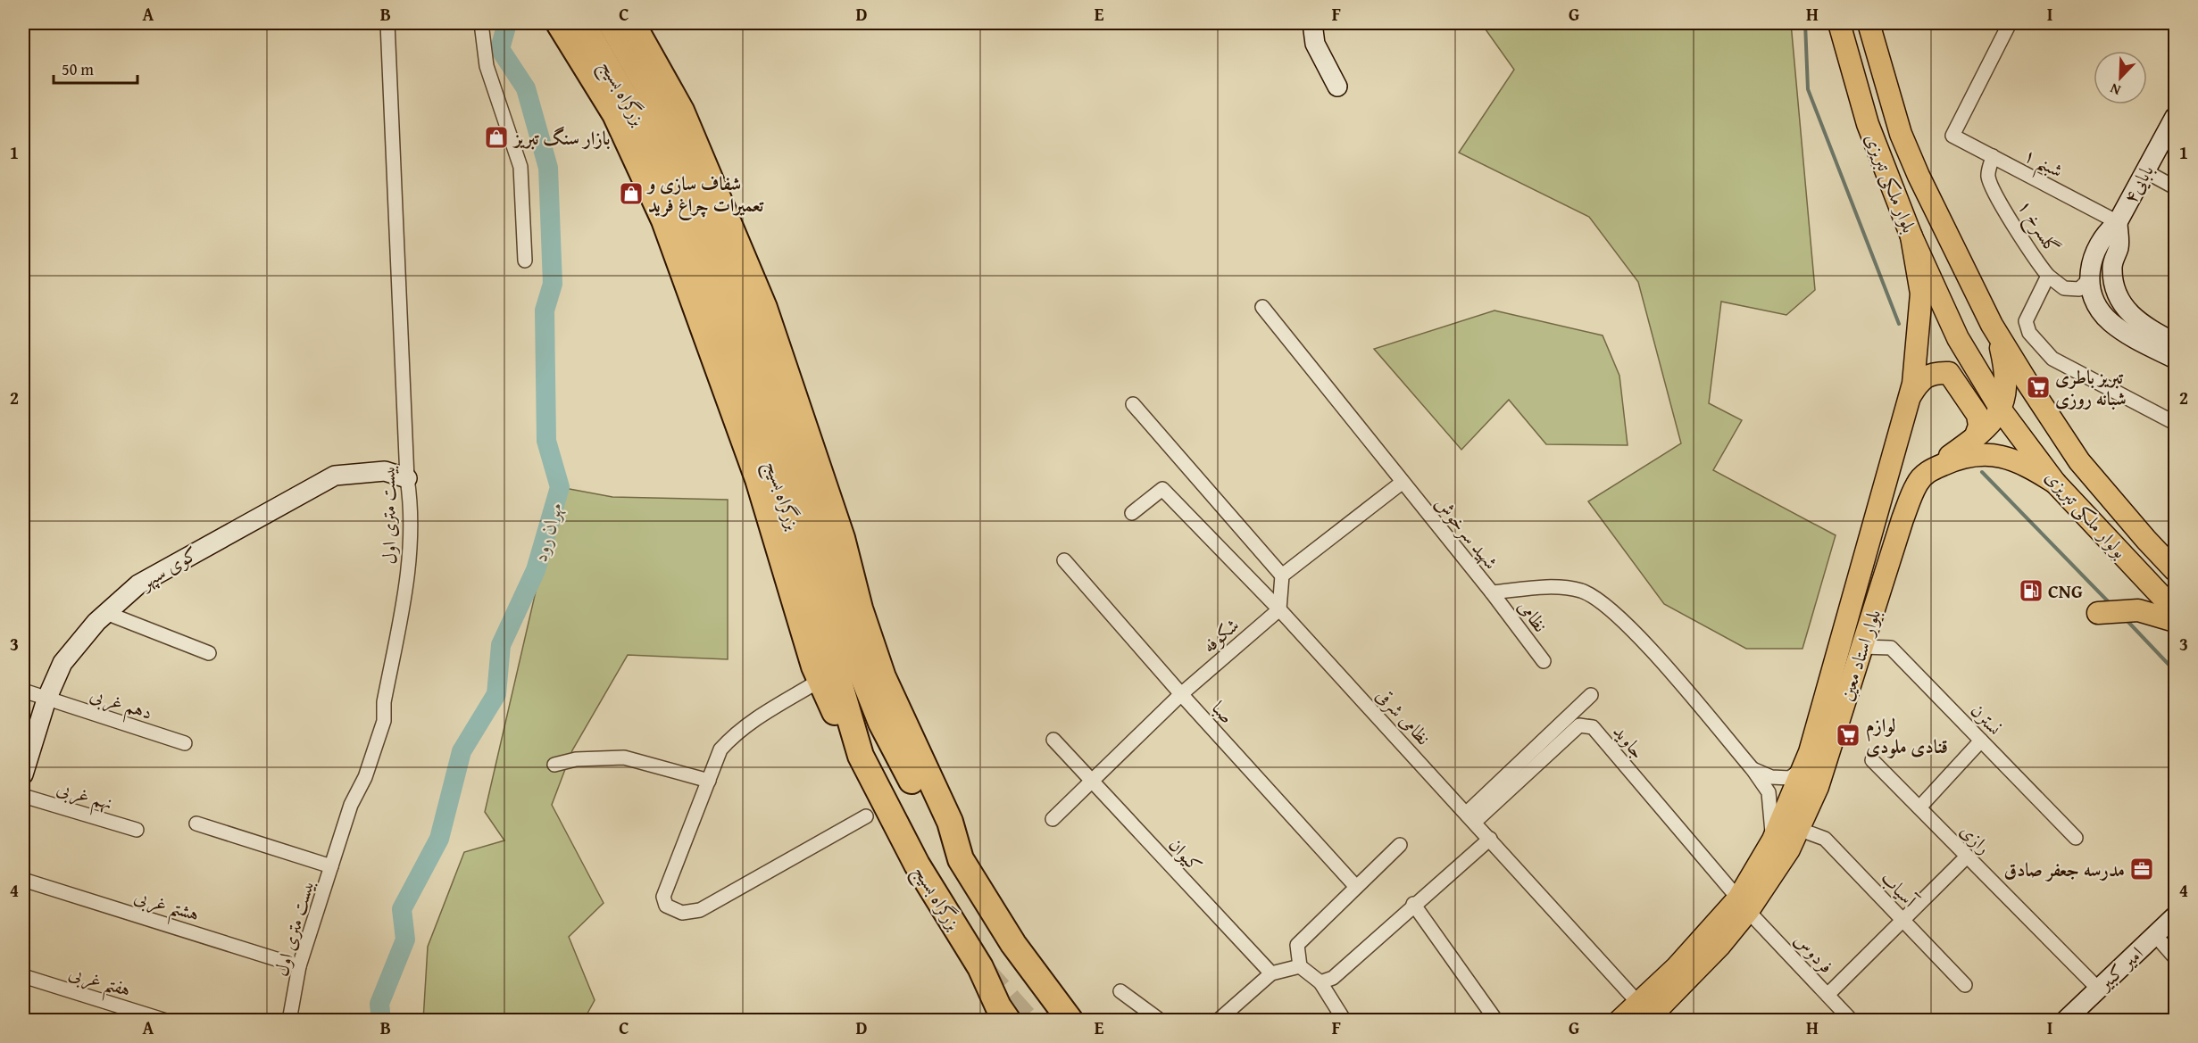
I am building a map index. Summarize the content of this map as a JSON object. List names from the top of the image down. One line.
{"streets":{"highway":["بزرگراه بسیج"],"main road":["بلوار ملکى تبریزى","بولوار ملکی تبریزی","بلوار استاد معین"],"street":["شبنم ۱","بابایی۴","گلسرخ ۱","بیست متری اول","شهید سرخوش","کوی سپهر","نظامی","شکوفه","دهم غربی","صبا","نظامی شرقی","نسترن","جاوید","نهم غربی","رازی","کیوان","آسیاب","هشتم غربی","فردوس","امیر کبیر","هفتم غربی"]},"crossings":[["شبنم ۱","بابایی۴"],["شبنم ۱","گلسرخ ۱"],["بلوار ملکى تبریزى","بولوار ملکی تبریزی"],["بیست متری اول","کوی سپهر"],["بیست متری اول","هشتم غربی"],["شهید سرخوش","نظامی"],["شهید سرخوش","بلوار استاد معین"],["کوی سپهر","دهم غربی"],["شکوفه","صبا"],["شکوفه","نظامی شرقی"],["شکوفه","کیوان"],["بلوار استاد معین","نظامی شرقی"],["بلوار استاد معین","نسترن"],["بلوار استاد معین","جاوید"],["بلوار استاد معین","آسیاب"],["بلوار استاد معین","فردوس"],["نظامی شرقی","جاوید"],["جاوید","فردوس"],["رازی","امیر کبیر"]],"water":["مهران رود"],"places":{"shop":["بازار سنگ تبریز","شفاف سازی و تعمیرات چراغ فرید"],"supermarket":["تبریز باطری شبانه روزی","لوازم قنادی ملودی"],"fuel station":["CNG"],"office":["مدرسه جعفر صادق"]},"scale_bar":"50 m","north":"bottom left","grid":{"columns":["A","B","C","D","E","F","G","H","I"],"rows":["1","2","3","4"]}}
